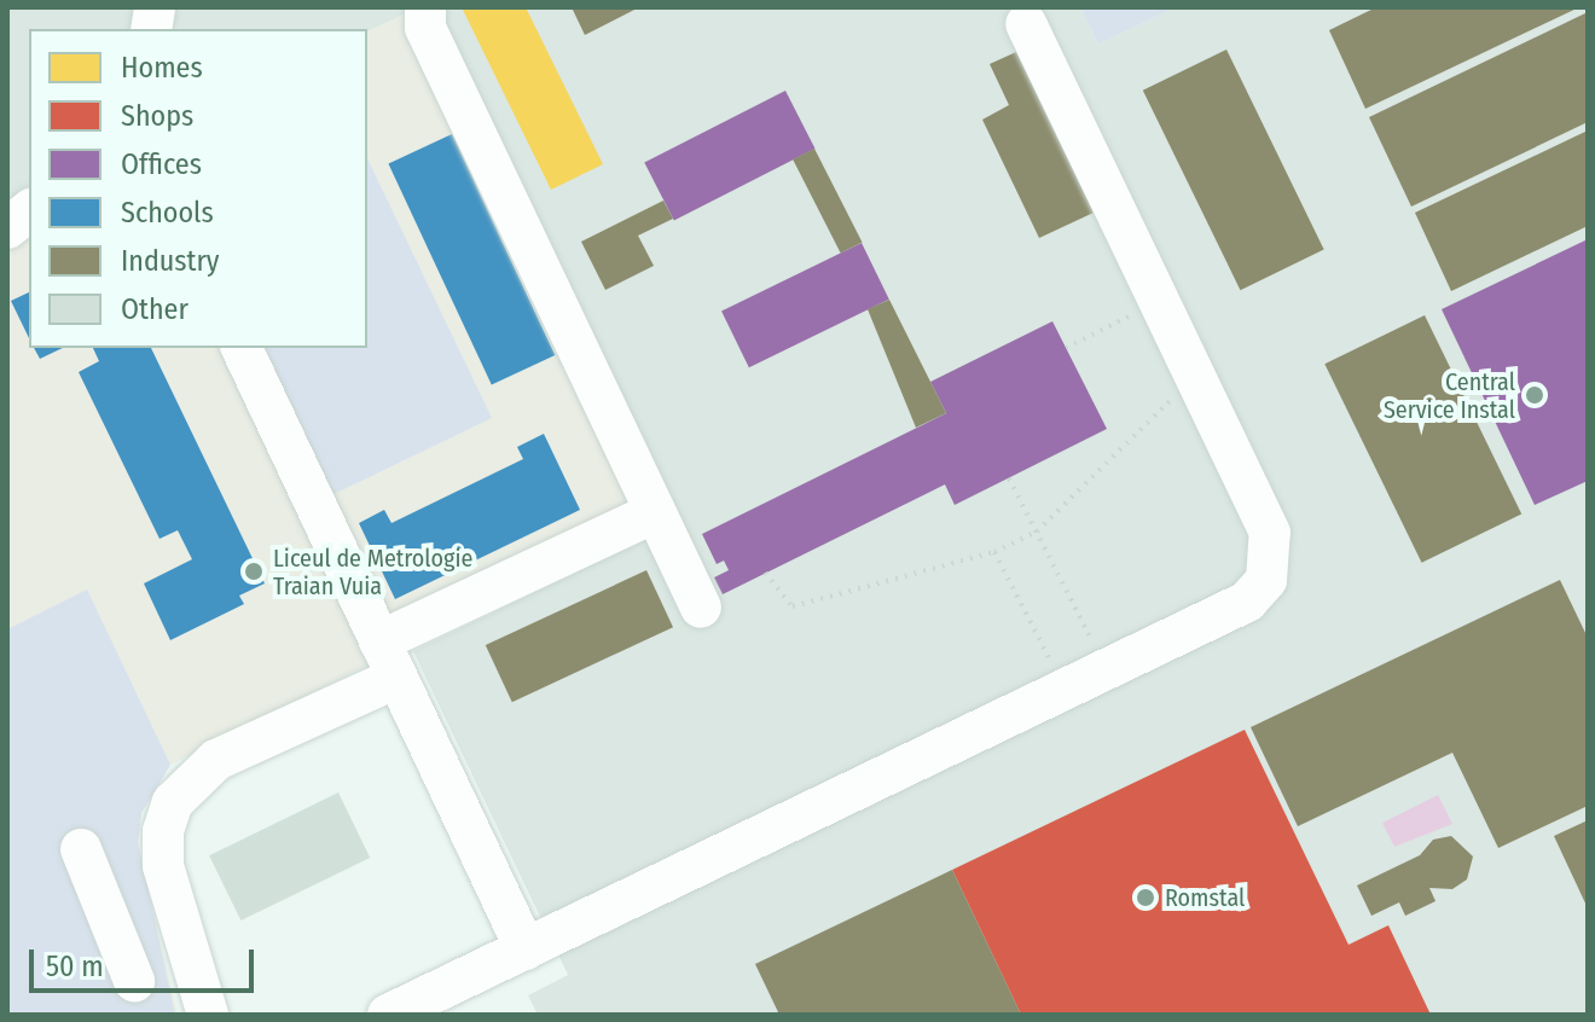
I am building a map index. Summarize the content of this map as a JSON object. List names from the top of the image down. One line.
{"places":["Central Service Instal","Liceul de Metrologie Traian Vuia","Romstal"],"legend":["Homes","Shops","Offices","Schools","Industry","Other"],"scale_bar":"50 m"}
